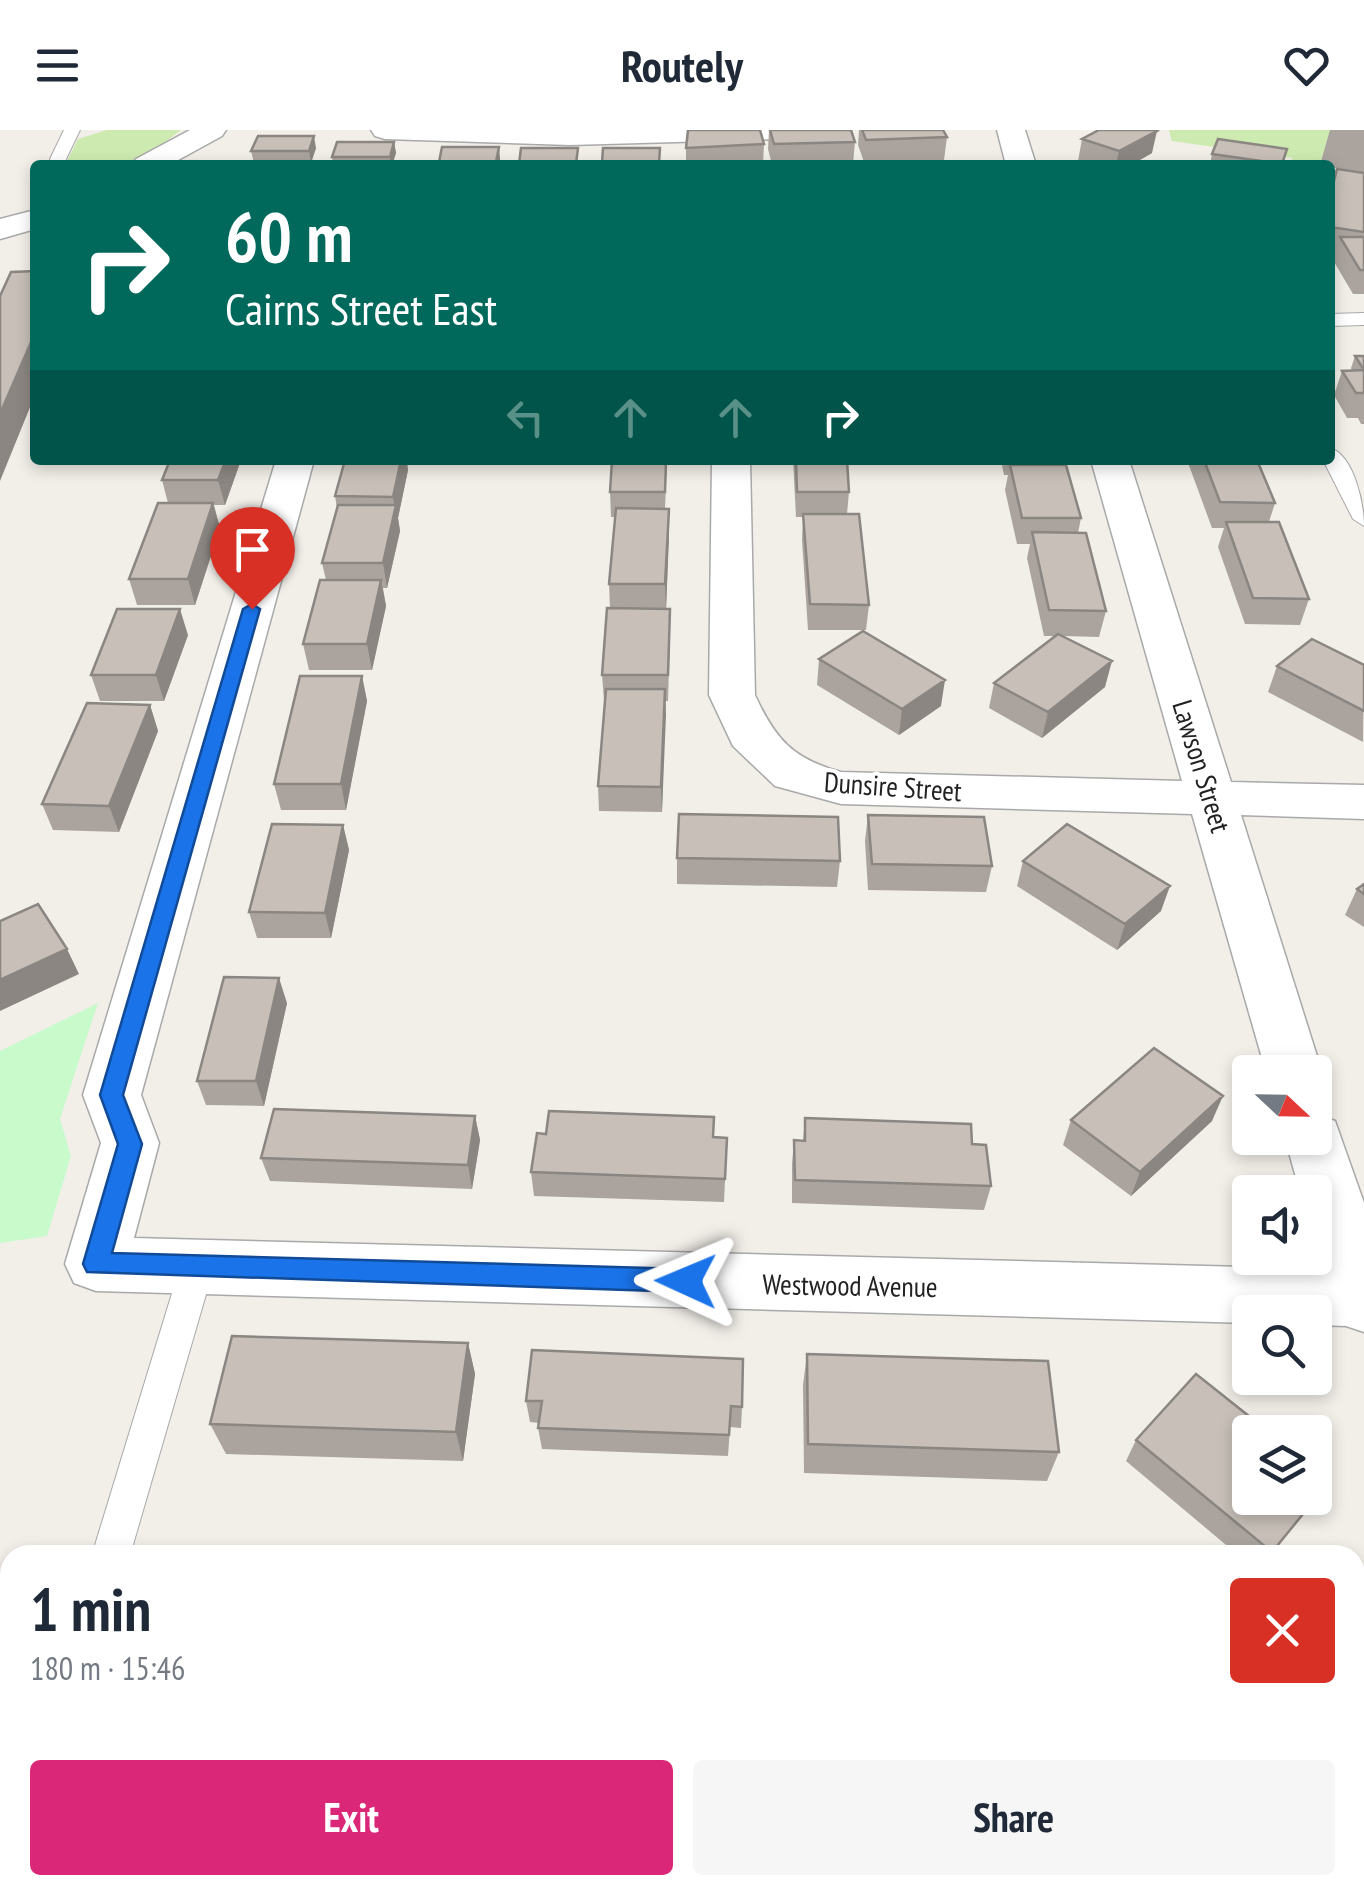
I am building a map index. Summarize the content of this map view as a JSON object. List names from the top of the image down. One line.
{"streets":{"street":["Lawson Street","Dunsire Street","Westwood Avenue"]},"crossings":[["Lawson Street","Dunsire Street"]],"north":"right","page":{"header":"Routely","turn":["60 m","Cairns Street East"],"heading":["1 min","180 m · 15:46"],"buttons":["Exit","Share"]}}
